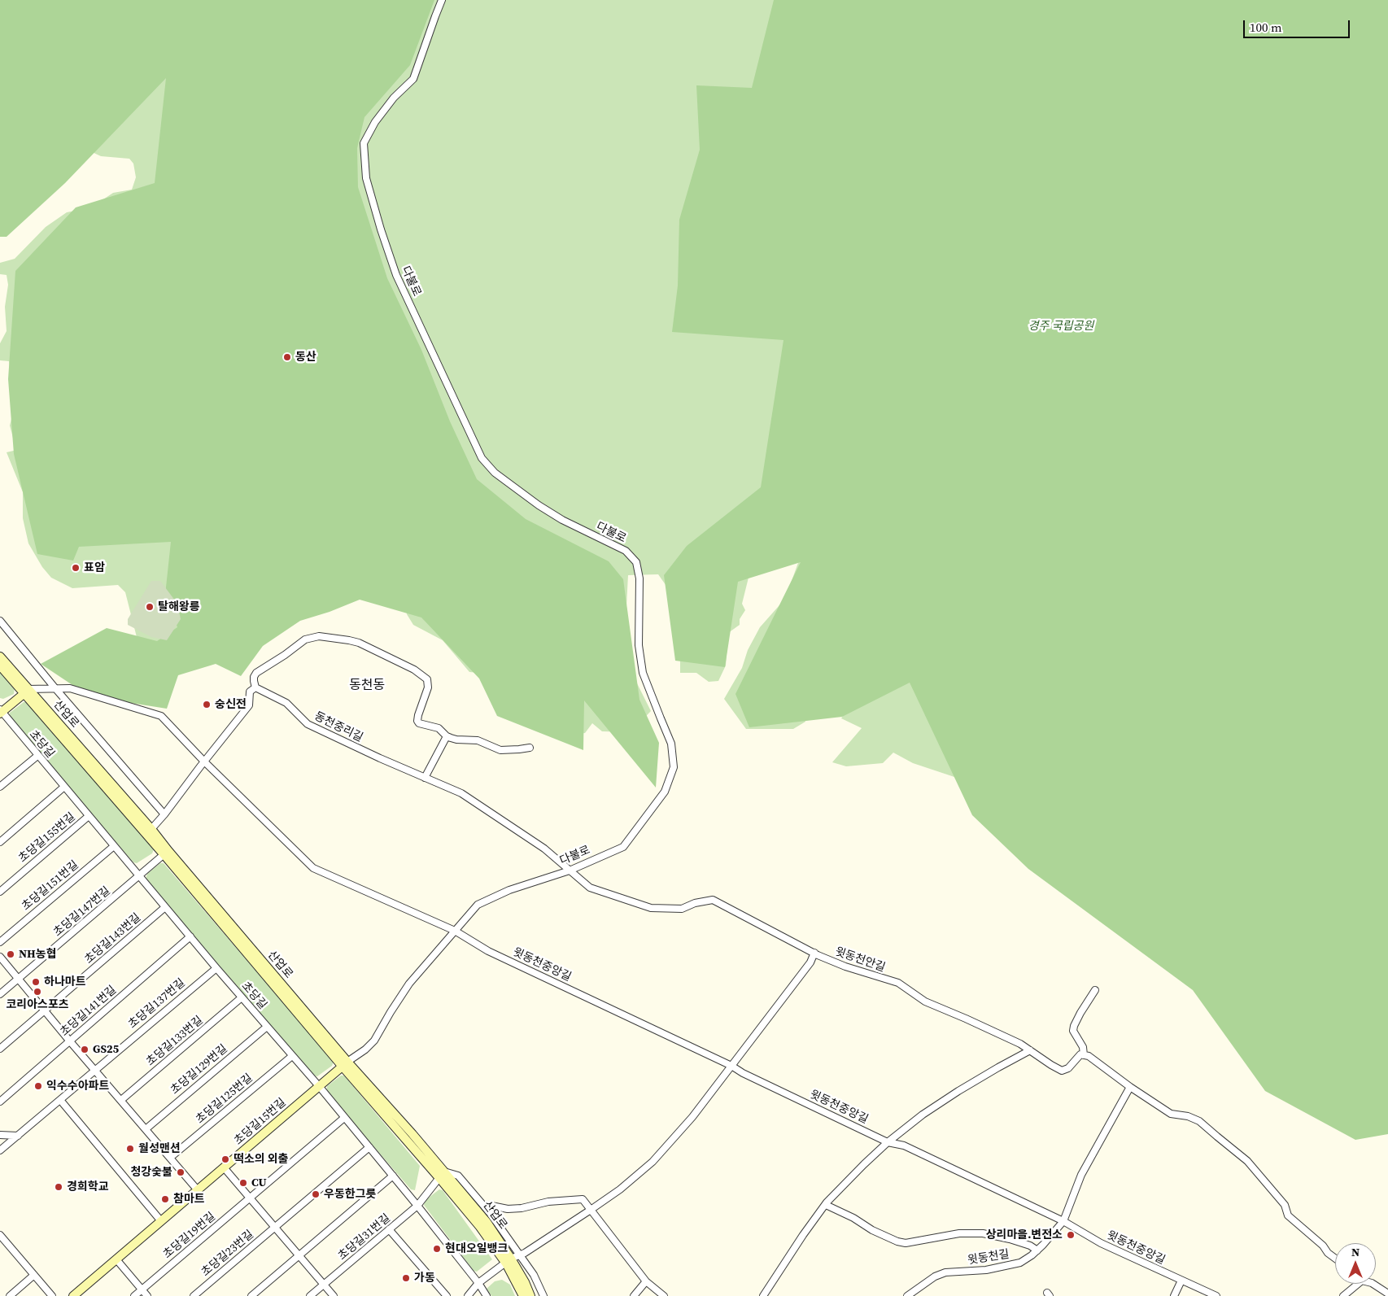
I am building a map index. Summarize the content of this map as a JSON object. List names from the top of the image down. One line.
{"streets":{"street":["다불로","산업로","동천중리길","초당길","초당길155번길","초당길151번길","초당길147번길","초당길143번길","윗동천안길","윗동천중앙길","초당길137번길","초당길141번길","초당길133번길","초당길129번길","초당길125번길","초당길15번길","초당길19번길","초당길31번길","초당길23번길","윗동천길"]},"crossings":[["다불로","산업로"],["다불로","동천중리길"],["다불로","윗동천안길"],["다불로","윗동천중앙길"],["다불로","초당길15번길"],["산업로","초당길147번길"],["산업로","윗동천중앙길"],["산업로","초당길15번길"],["산업로","초당길31번길"],["동천중리길","윗동천안길"],["초당길","초당길155번길"],["초당길","초당길151번길"],["초당길","초당길147번길"],["초당길","초당길143번길"],["초당길","초당길137번길"],["초당길","초당길141번길"],["초당길","초당길133번길"],["초당길","초당길129번길"],["초당길","초당길125번길"],["초당길","초당길15번길"],["초당길","초당길19번길"],["초당길","초당길31번길"],["초당길","초당길23번길"],["윗동천중앙길","윗동천길"]],"districts":["동천동"],"parks":["경주 국립공원"],"places":["동산","표암","탈해왕릉","숭신전","NH농협","하나마트","코리아스포츠","GS25","익수수아파트","월성맨션","떡소의 외출","청강숯불","CU","경희학교","우동한그릇","참마트","상리마을.변전소","현대오일뱅크","가동"],"scale_bar":"100 m","north":"top"}
